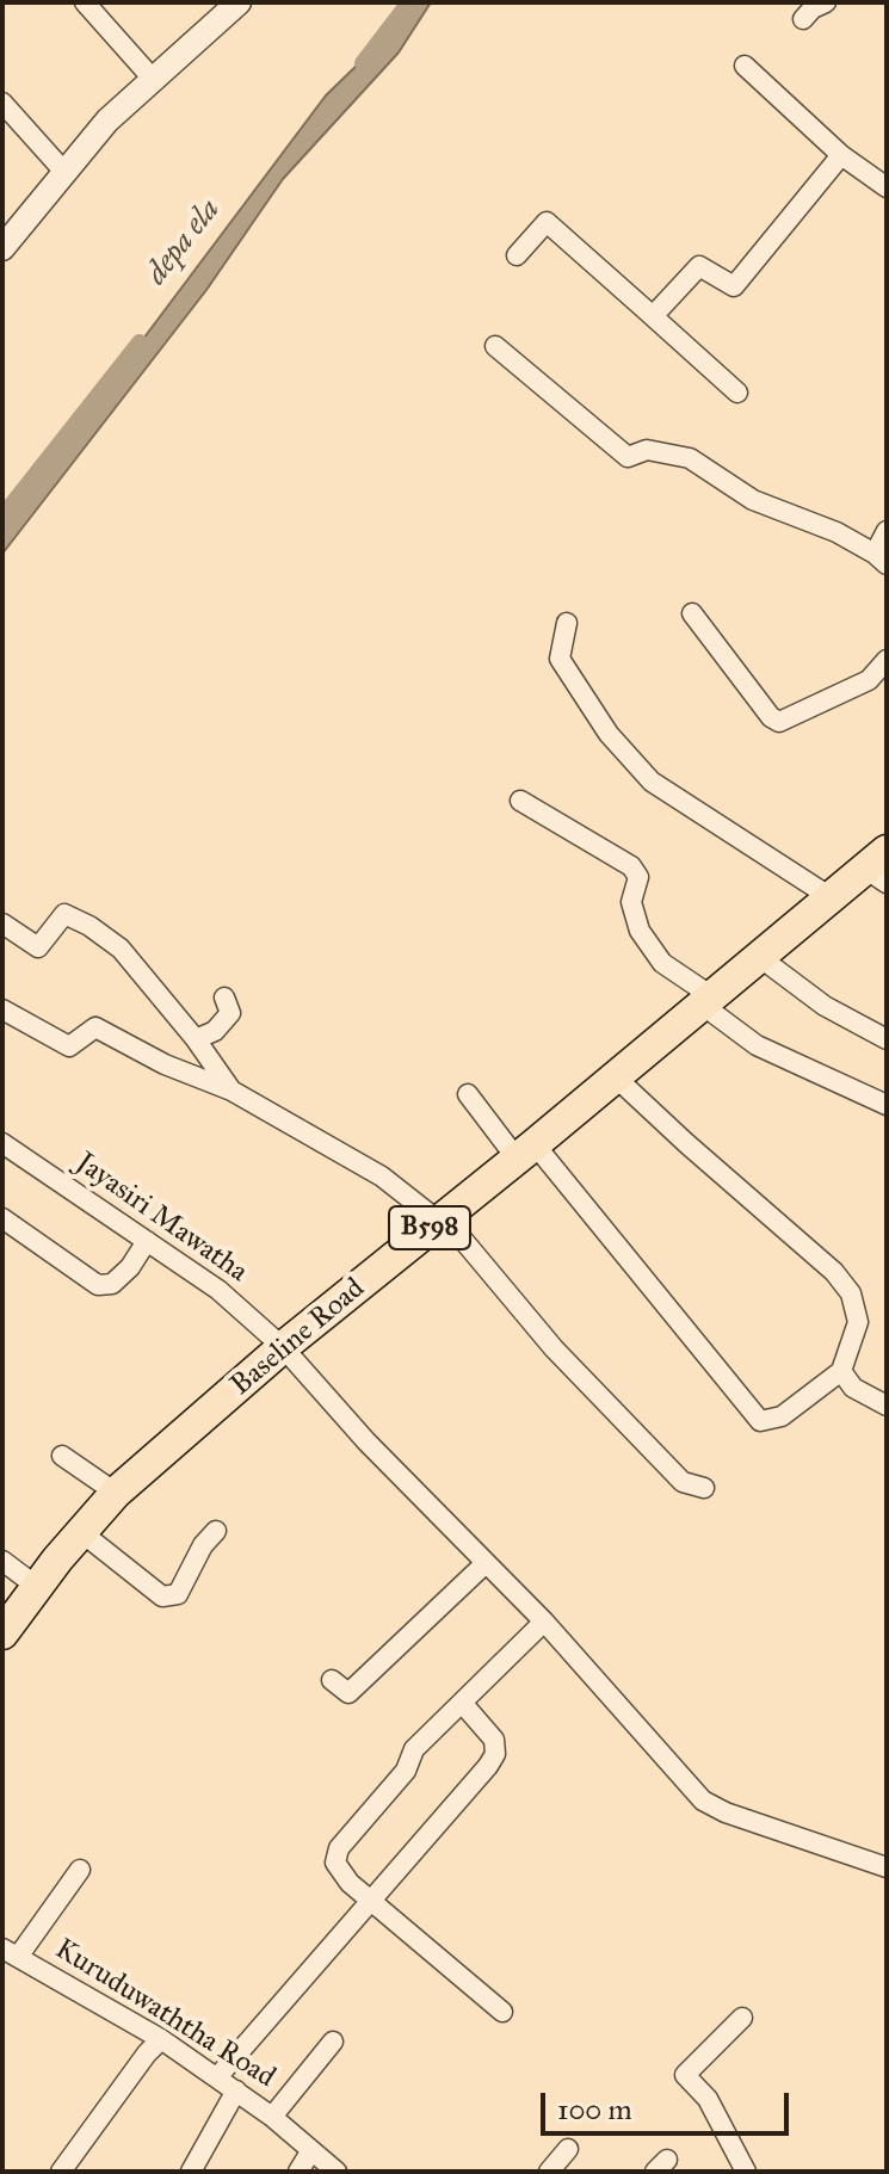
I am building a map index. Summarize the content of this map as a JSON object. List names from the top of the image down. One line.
{"streets":{"main road":["B598","Baseline Road"],"street":["Jayasiri Mawatha","Kuruduwaththa Road"]},"crossings":[["Jayasiri Mawatha","Baseline Road"]],"water":["depa ela"],"scale_bar":"100 m"}
